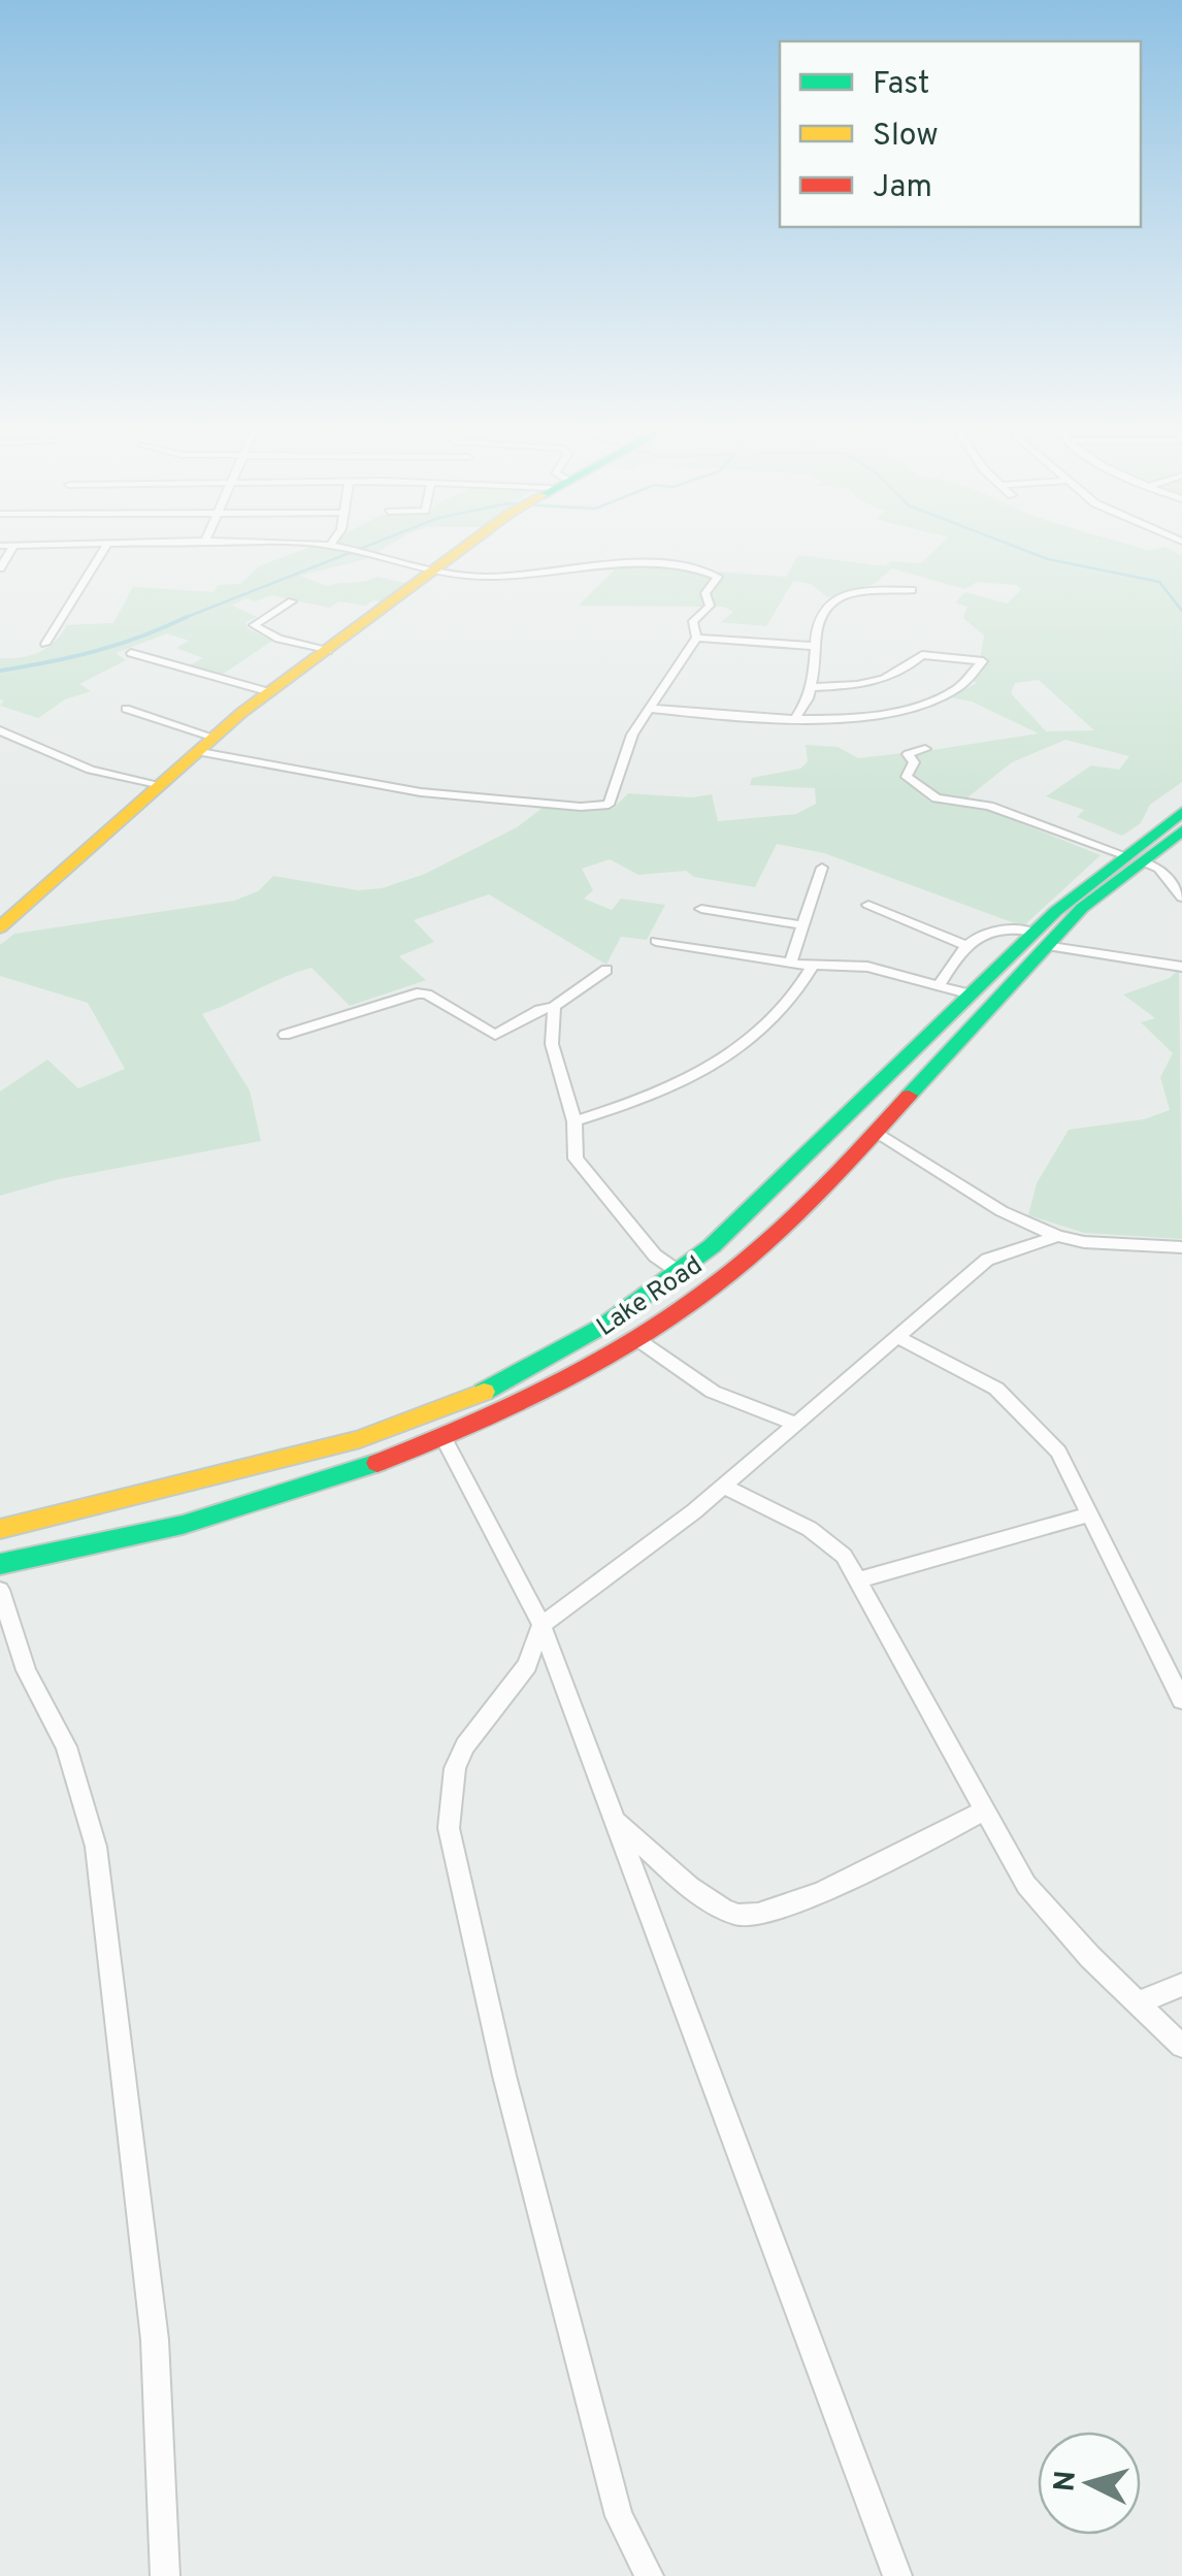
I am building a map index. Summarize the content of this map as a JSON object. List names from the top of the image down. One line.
{"streets":{"main road":["Lake Road"]},"legend":["Fast","Slow","Jam"],"north":"left"}
